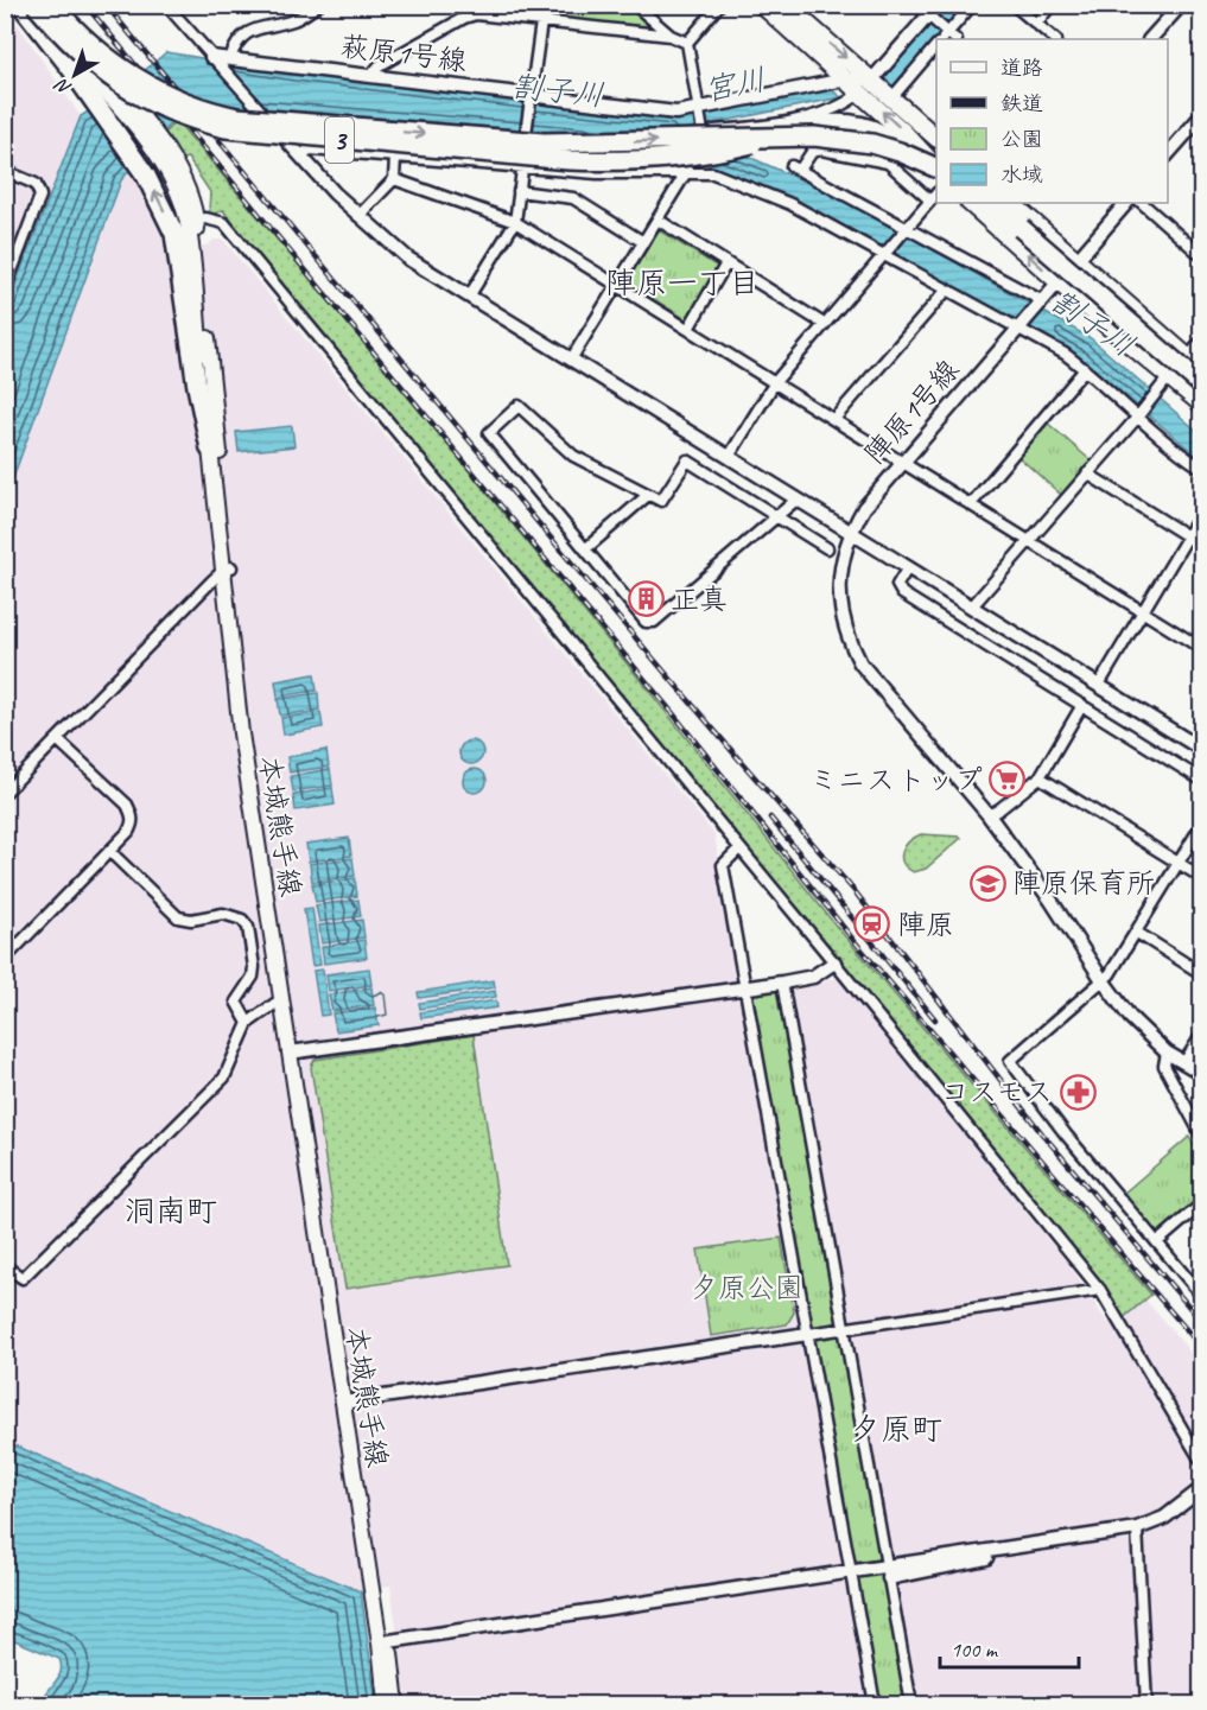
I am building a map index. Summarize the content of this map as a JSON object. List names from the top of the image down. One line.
{"streets":{"highway":["3"],"main road":["本城熊手線"],"street":["萩原1号線","陣原1号線"]},"districts":["陣原一丁目","洞南町","夕原町"],"water":["宮川","割子川"],"parks":["夕原公園"],"places":{"building":["正真"],"supermarket":["ミニストップ"],"school or university":["陣原保育所"],"station":["陣原"],"pharmacy":["コスモス"]},"legend":["道路","鉄道","公園","水域"],"scale_bar":"100 m","north":"bottom left"}
